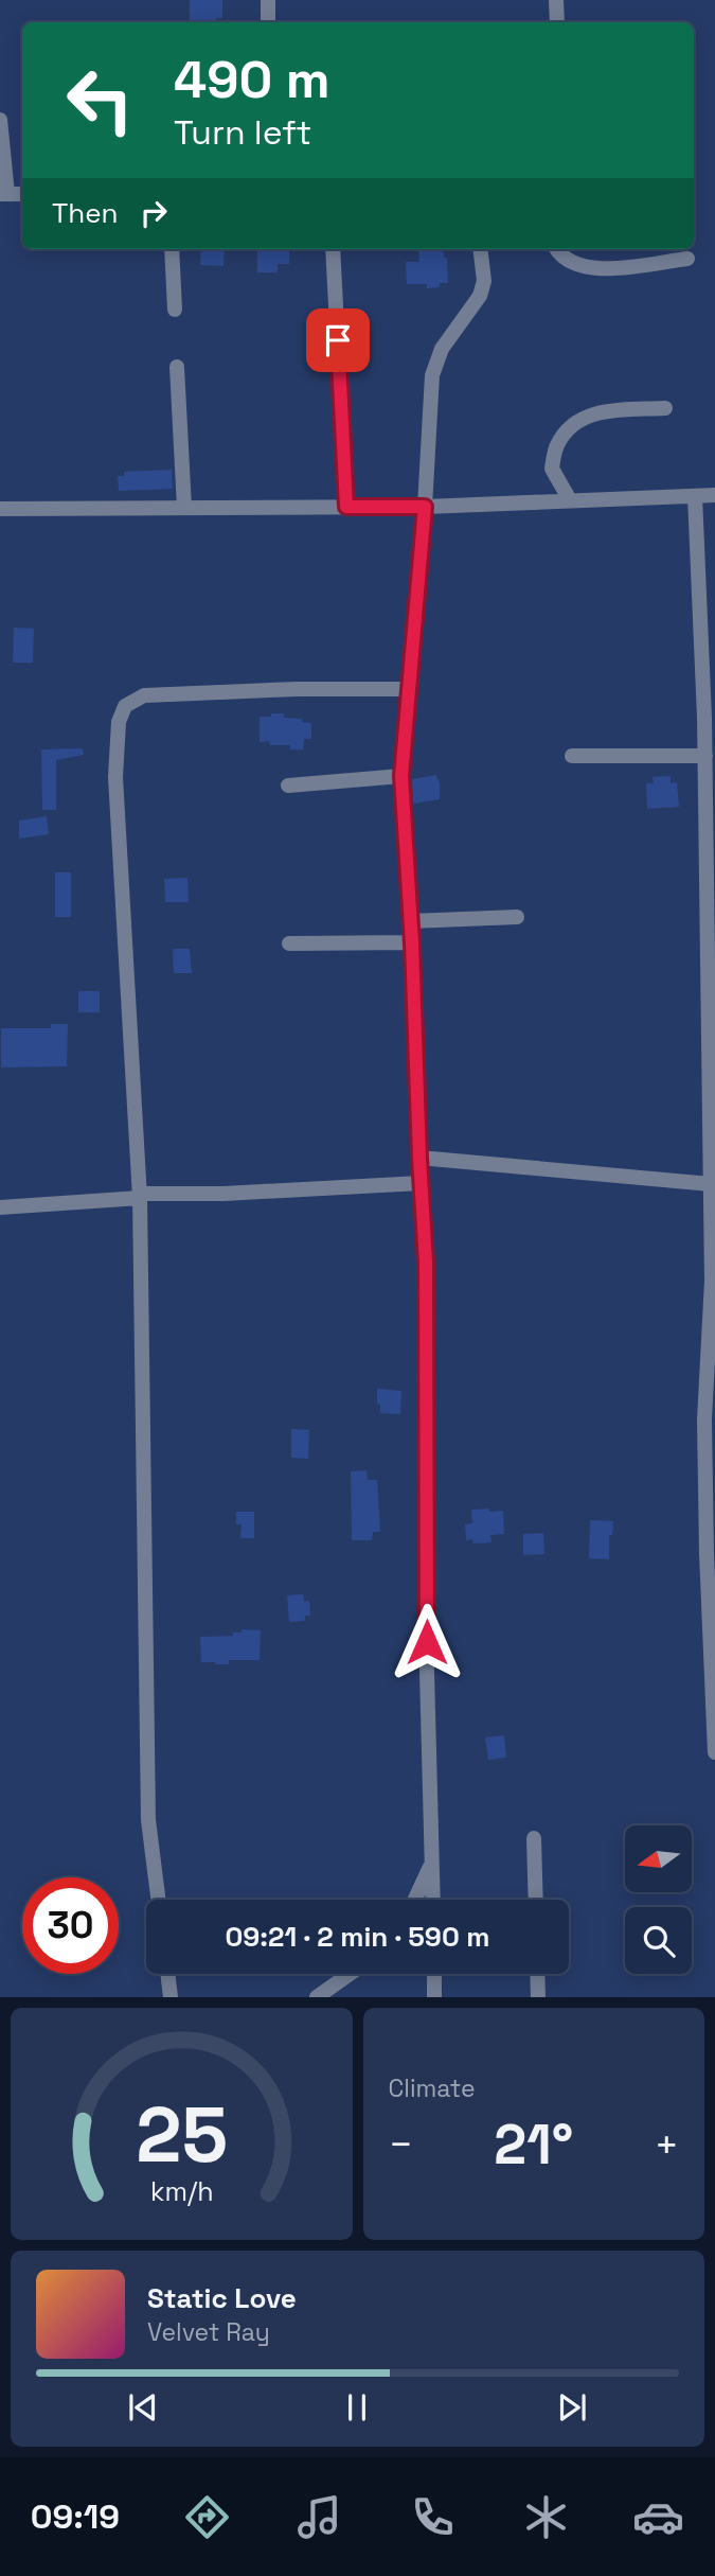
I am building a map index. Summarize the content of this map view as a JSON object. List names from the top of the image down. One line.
{"north":"left","page":{"turn":["490 m","Turn left"],"then":"Then","limit":"30","trip":"09:21 · 2 min · 590 m","tile":"Climate","heat":["−","21°","+"],"song":["Static Love","Velvet Ray"],"tabs":"09:19","gauge":["25","km/h"]}}
